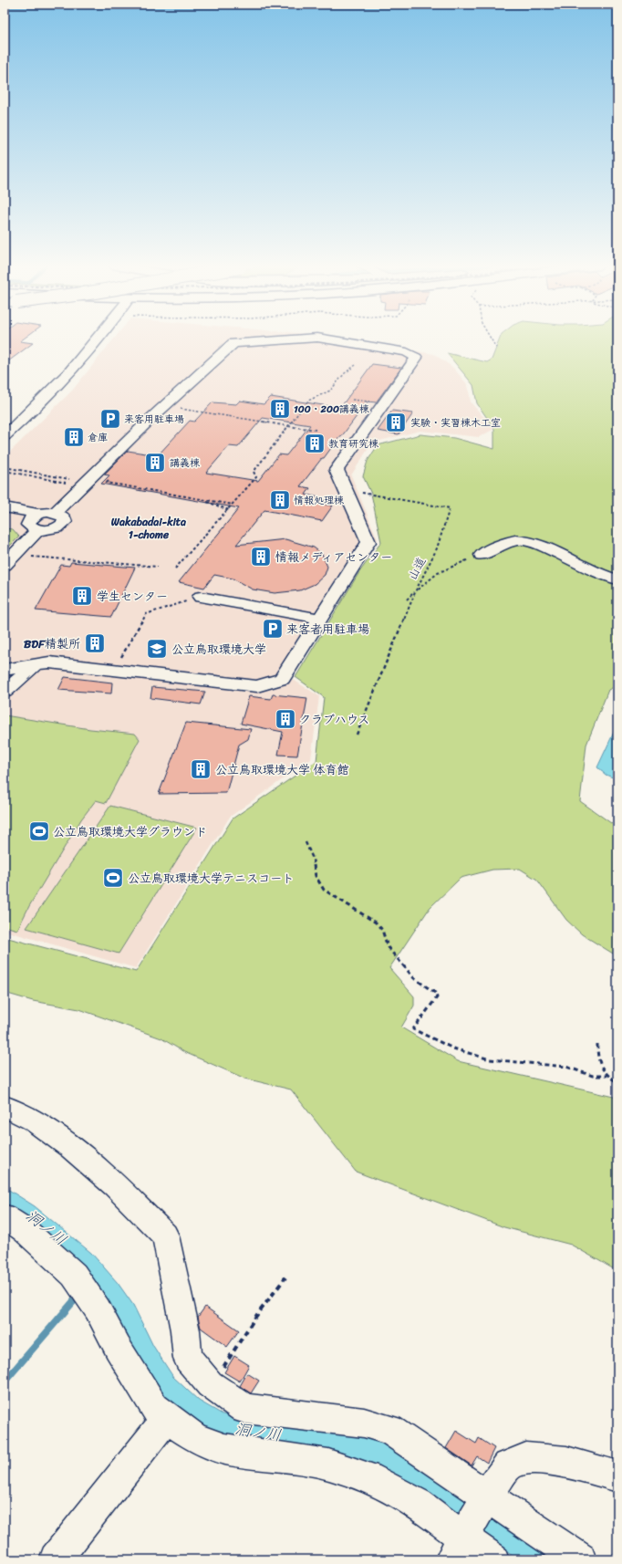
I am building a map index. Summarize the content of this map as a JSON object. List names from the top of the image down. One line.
{"streets":{"path":["山道"]},"districts":["Wakabadai-kita 1-chome"],"water":["洞ノ川"],"places":{"building":["100・200講義棟","実験・実習棟木工室","倉庫","教育研究棟","講義棟","情報処理棟","情報メディアセンター","学生センター","BDF精製所","クラブハウス","公立鳥取環境大学 体育館"],"parking":["来客用駐車場","来客者用駐車場"],"school or university":["公立鳥取環境大学"],"sports":["公立鳥取環境大学グラウンド","公立鳥取環境大学テニスコート"]}}
